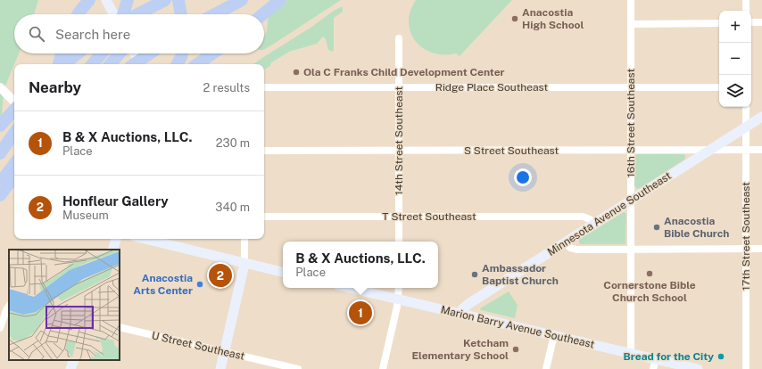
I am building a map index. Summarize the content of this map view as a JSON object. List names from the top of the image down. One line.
{"streets":{"main road":["Minnesota Avenue Southeast","Marion Barry Avenue Southeast"],"street":["Ridge Place Southeast","16th Street Southeast","14th Street Southeast","S Street Southeast","T Street Southeast","17th Street Southeast","U Street Southeast"]},"crossings":[["Ridge Place Southeast","16th Street Southeast"],["Ridge Place Southeast","14th Street Southeast"],["16th Street Southeast","S Street Southeast"],["16th Street Southeast","Minnesota Avenue Southeast"],["16th Street Southeast","Marion Barry Avenue Southeast"],["14th Street Southeast","S Street Southeast"],["14th Street Southeast","T Street Southeast"],["S Street Southeast","Minnesota Avenue Southeast"],["S Street Southeast","17th Street Southeast"],["Minnesota Avenue Southeast","T Street Southeast"],["Minnesota Avenue Southeast","17th Street Southeast"],["Minnesota Avenue Southeast","Marion Barry Avenue Southeast"]],"places":["Anacostia High School","Ola C Franks Child Development Center","Anacostia Bible Church","Cornerstone Bible Church School","Ambassador Baptist Church","Anacostia Arts Center","Ketcham Elementary School","Bread for the City"],"page":{"map_buttons":["+","−"],"search":"Search here","heading":["Nearby","2 results"],"list":[{"mark":"1","name":"B & X Auctions, LLC.","note":"Place","value":"230 m"},{"mark":"2","name":"Honfleur Gallery","note":"Museum","value":"340 m"}],"popup":["B & X Auctions, LLC.","Place"],"pins":["2","1"]}}
